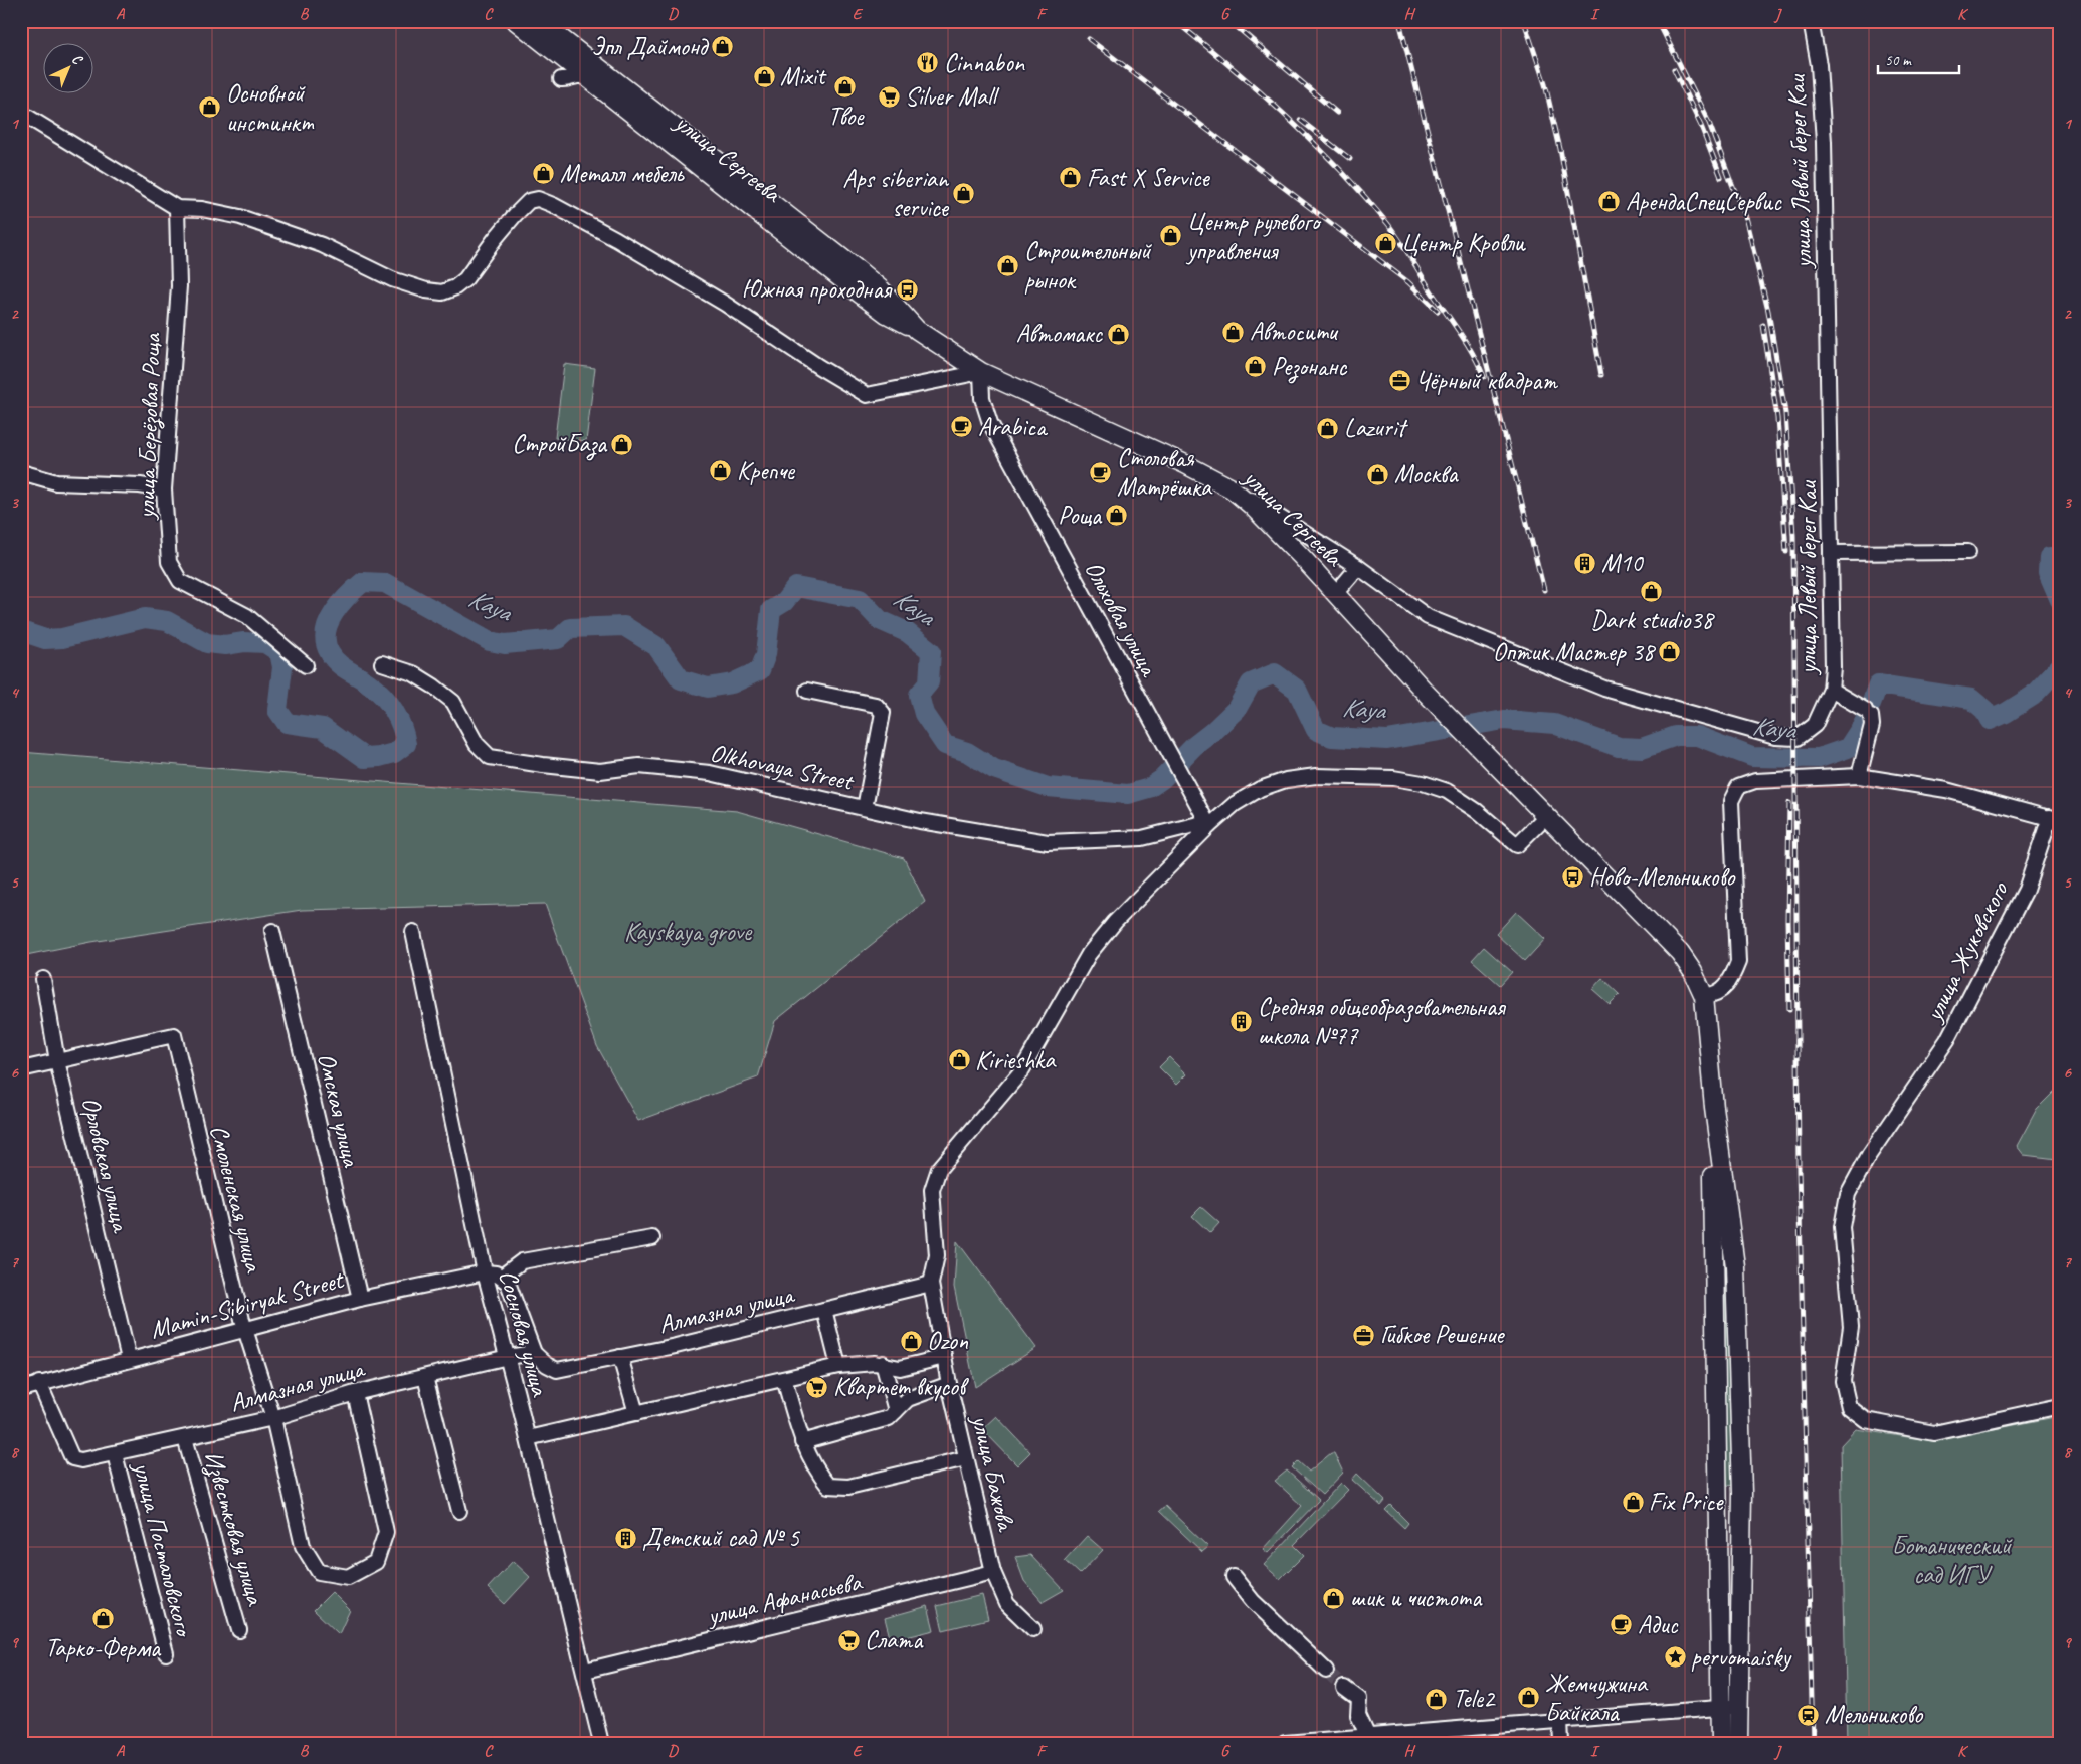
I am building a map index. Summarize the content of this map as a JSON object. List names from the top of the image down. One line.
{"streets":{"main road":["улица Сергеева"],"street":["улица Левый берег Каи","улица Берёзовая Роща","Ольховая улица","Olkhovaya Street","улица Жуковского","Омская улица","Орловская улица","Смоленская улица","Mamin-Sibiryak Street","Алмазная улица","Сосновая улица","улица Бажова","Известковая улица","улица Посталовского","улица Афанасьева"]},"crossings":[["улица Сергеева","улица Левый берег Каи"],["улица Сергеева","Ольховая улица"],["улица Сергеева","улица Жуковского"],["Ольховая улица","Olkhovaya Street"],["Омская улица","Mamin-Sibiryak Street"],["Орловская улица","Смоленская улица"],["Орловская улица","Mamin-Sibiryak Street"],["Смоленская улица","Mamin-Sibiryak Street"],["Смоленская улица","Алмазная улица"],["Mamin-Sibiryak Street","Алмазная улица"],["Mamin-Sibiryak Street","Сосновая улица"],["Алмазная улица","Сосновая улица"],["Алмазная улица","улица Бажова"],["Алмазная улица","Известковая улица"],["Алмазная улица","улица Посталовского"],["Сосновая улица","улица Афанасьева"],["улица Бажова","улица Афанасьева"]],"water":["Kaya"],"parks":["Kayskaya grove","Ботанический сад ИГУ"],"places":{"shop":["Эпл Даймонд","Mixit","Твое","Основной инстинкт","Металл мебель","Fast X Service","Aps siberian service","АрендаСпецСервис","Центр рулевого управления","Центр Кровли","Строительный рынок","Автосити","Автомакс","Резонанс","Lazurit","СтройБаза","Крепче","Москва","Роща","Dark studio38","Оптик Мастер 38","Kirieshka","Ozon","Fix Price","шик и чистота","Тарко-Ферма","Жемчужина Байкала","Tele2"],"restaurant":["Cinnabon"],"supermarket":["Silver Mаll","Квартет вкусов","Слата"],"bus stop":["Южная проходная","Ново-Мельниково"],"office":["Чёрный квадрат","Гибкое Решение"],"cafe":["Arabica","Столовая Матрёшка","Адис"],"building":["M10","Средняя общеобразовательная школа №77","Детский сад № 5"],"place":["pervomaisky"],"station":["Мельниково"]},"scale_bar":"50 m","north":"top right","grid":{"columns":["A","B","C","D","E","F","G","H","I","J","K"],"rows":["1","2","3","4","5","6","7","8","9"]}}
